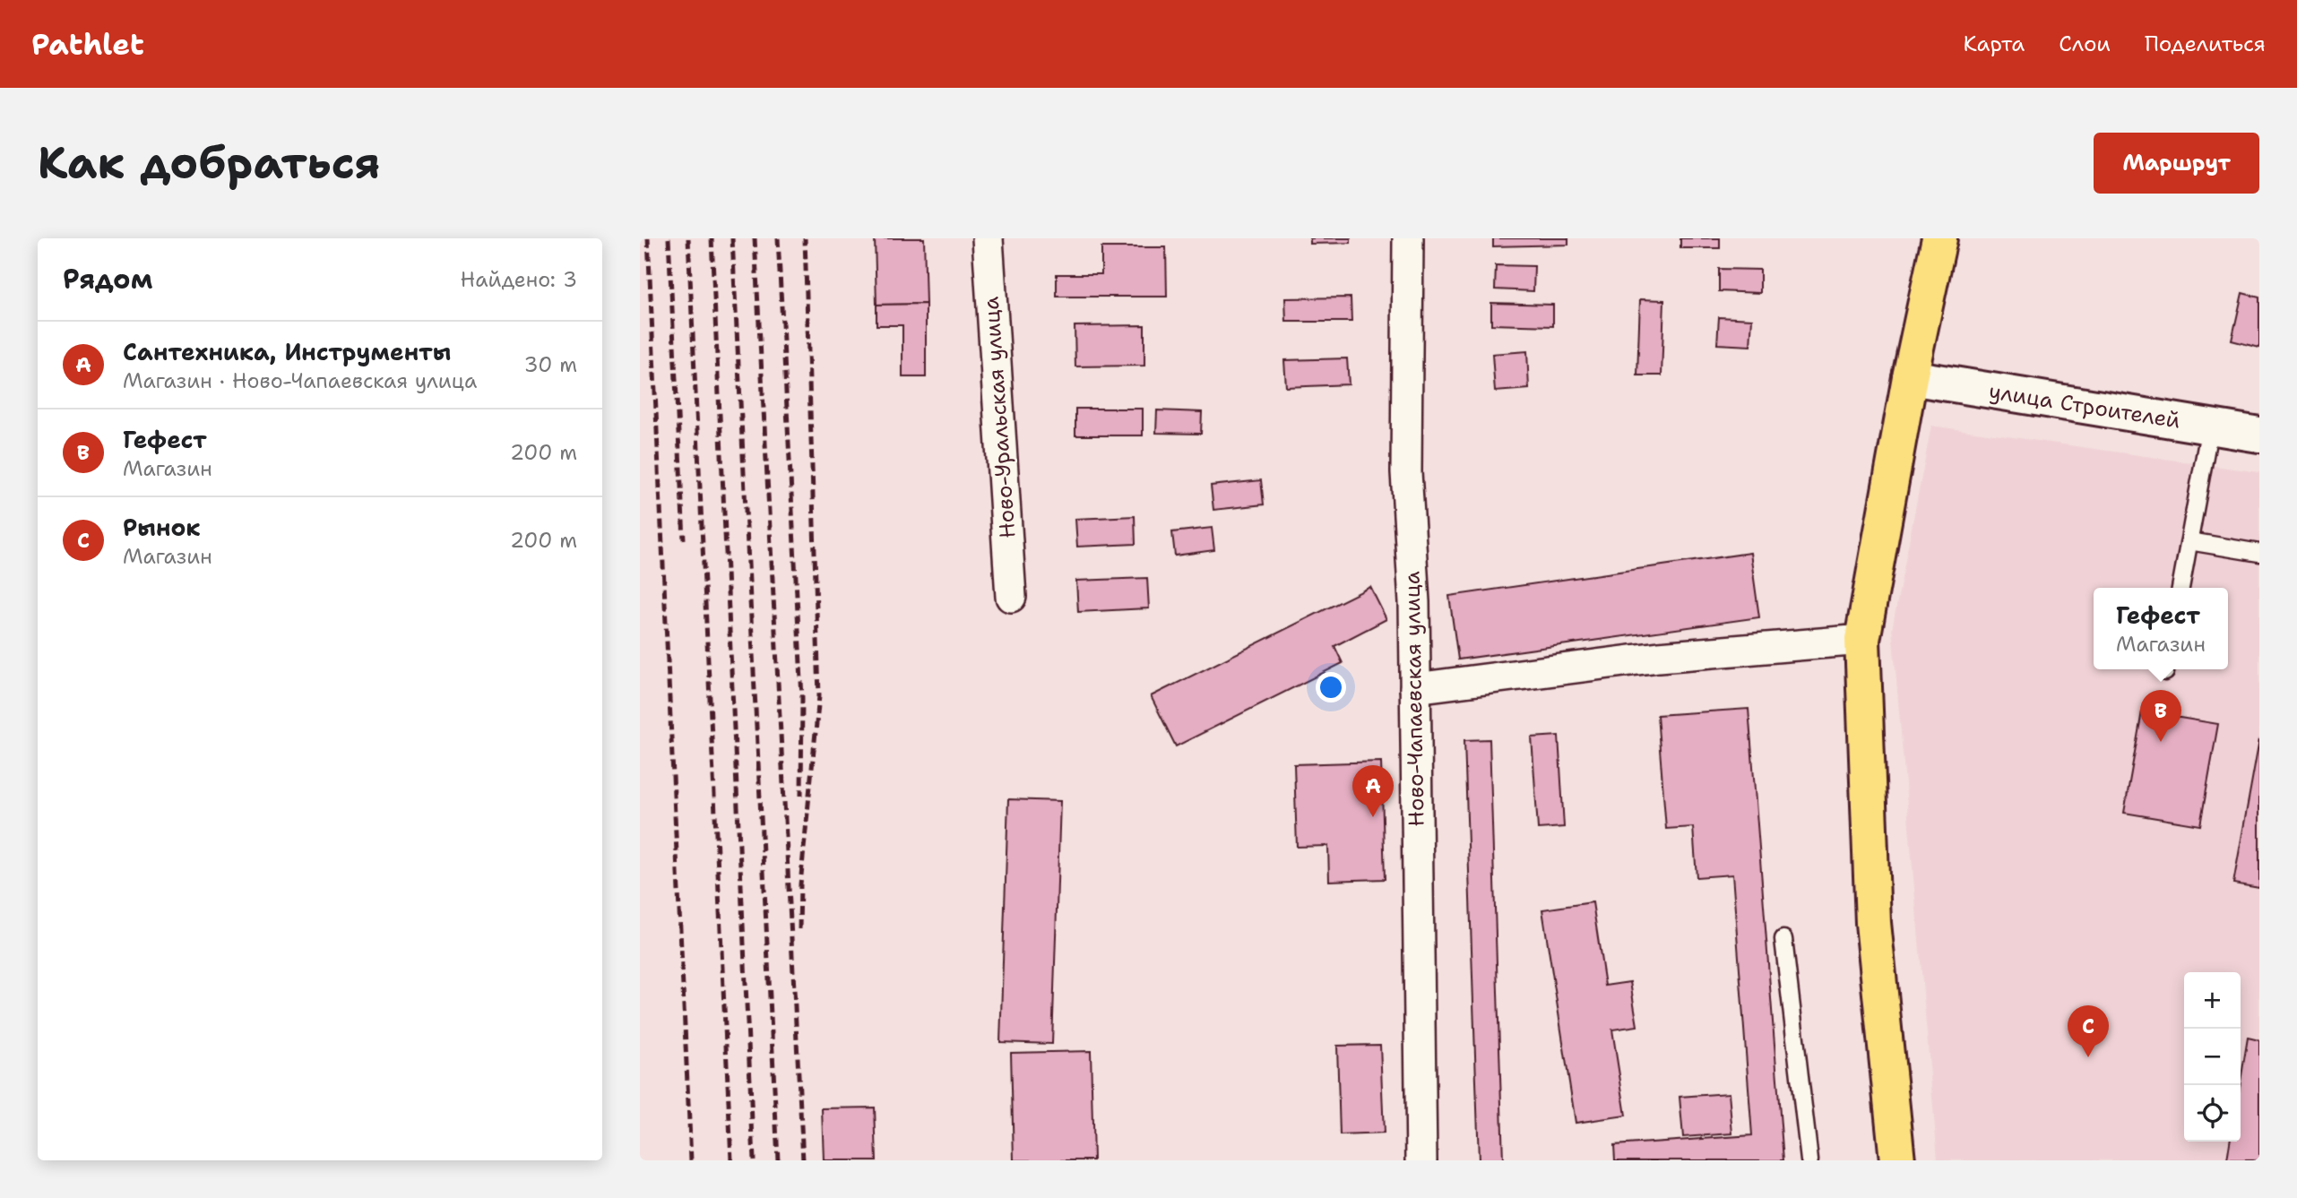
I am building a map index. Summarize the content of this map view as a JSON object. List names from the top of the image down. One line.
{"streets":{"street":["улица Строителей","Ново-Уральская улица","Ново-Чапаевская улица"]},"page":{"header":"Pathlet","nav":["Карта","Слои","Поделиться"],"buttons":"Маршрут","title":"Как добраться","heading":["Рядом","Найдено: 3"],"list":[{"mark":"A","name":"Сантехника, Инструменты","note":"Магазин · Ново-Чапаевская улица","value":"30 m"},{"mark":"B","name":"Гефест","note":"Магазин","value":"200 m"},{"mark":"C","name":"Рынок","note":"Магазин","value":"200 m"}],"popup":["Гефест","Магазин"],"pins":["B","A","C"],"map_buttons":["+","−"]}}
